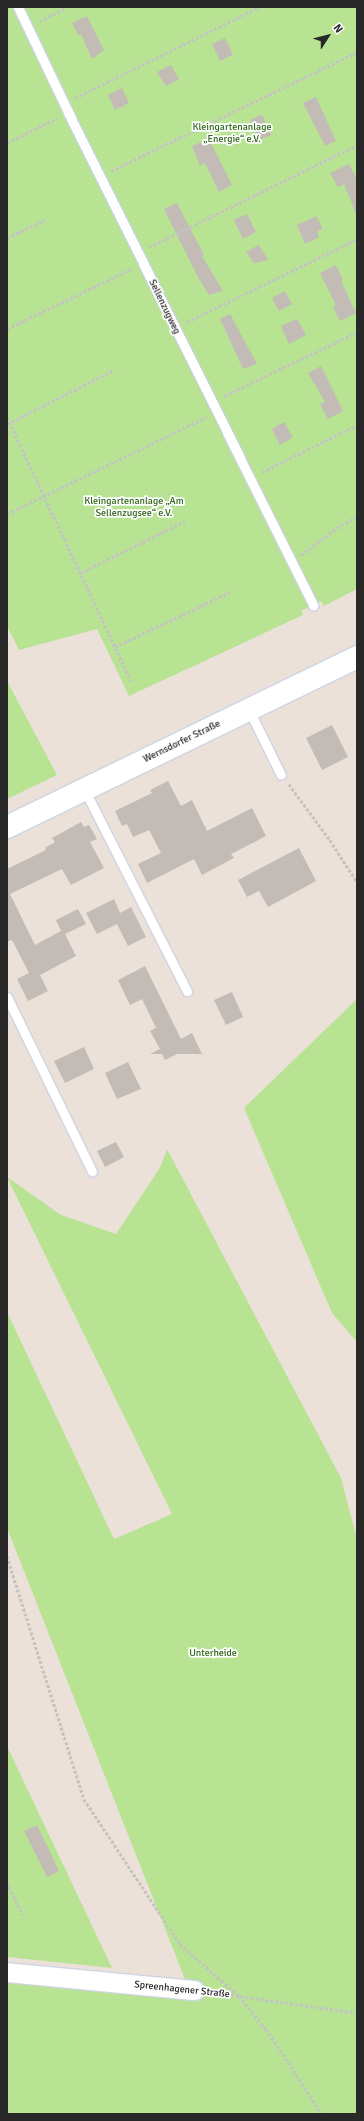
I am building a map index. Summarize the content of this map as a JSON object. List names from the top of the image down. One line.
{"streets":{"main road":["Wernsdorfer Straße"],"street":["Spreenhagener Straße"],"lane":["Sellenzugweg"]},"parks":["Kleingartenanlage „Energie“ e.V.","Kleingartenanlage „Am Sellenzugsee“ e.V.","Unterheide"],"north":"top right"}
